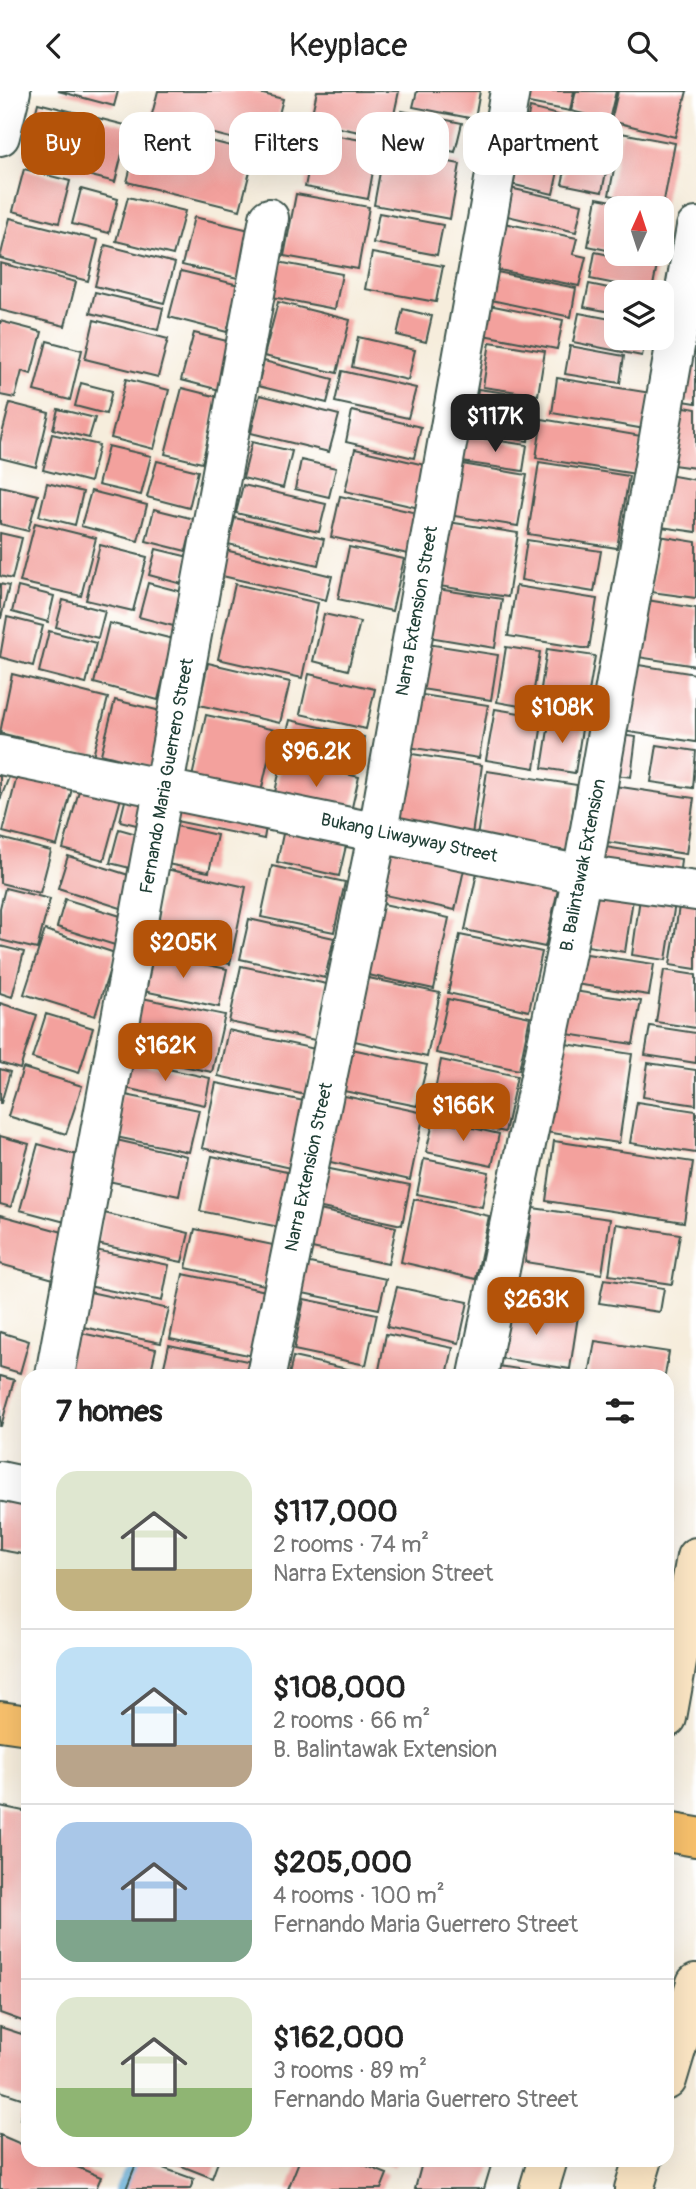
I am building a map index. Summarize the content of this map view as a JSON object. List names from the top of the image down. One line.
{"streets":{"street":["Narra Extension Street","Fernando Maria Guerrero Street","Bukang Liwayway Street","B. Balintawak Extension"]},"crossings":[["Narra Extension Street","Bukang Liwayway Street"],["Fernando Maria Guerrero Street","Bukang Liwayway Street"],["Bukang Liwayway Street","B. Balintawak Extension"]],"north":"top","page":{"header":"Keyplace","chip":["Buy","Rent","Filters","New","Apartment"],"price":["$117K","$108K","$96.2K","$205K","$162K","$166K","$263K"],"heading":"7 homes","list":[{"name":"$117,000","note":"2 rooms · 74 m² · Narra Extension Street"},{"name":"$108,000","note":"2 rooms · 66 m² · B. Balintawak Extension"},{"name":"$205,000","note":"4 rooms · 100 m² · Fernando Maria Guerrero Street"},{"name":"$162,000","note":"3 rooms · 89 m² · Fernando Maria Guerrero Street"}]}}
